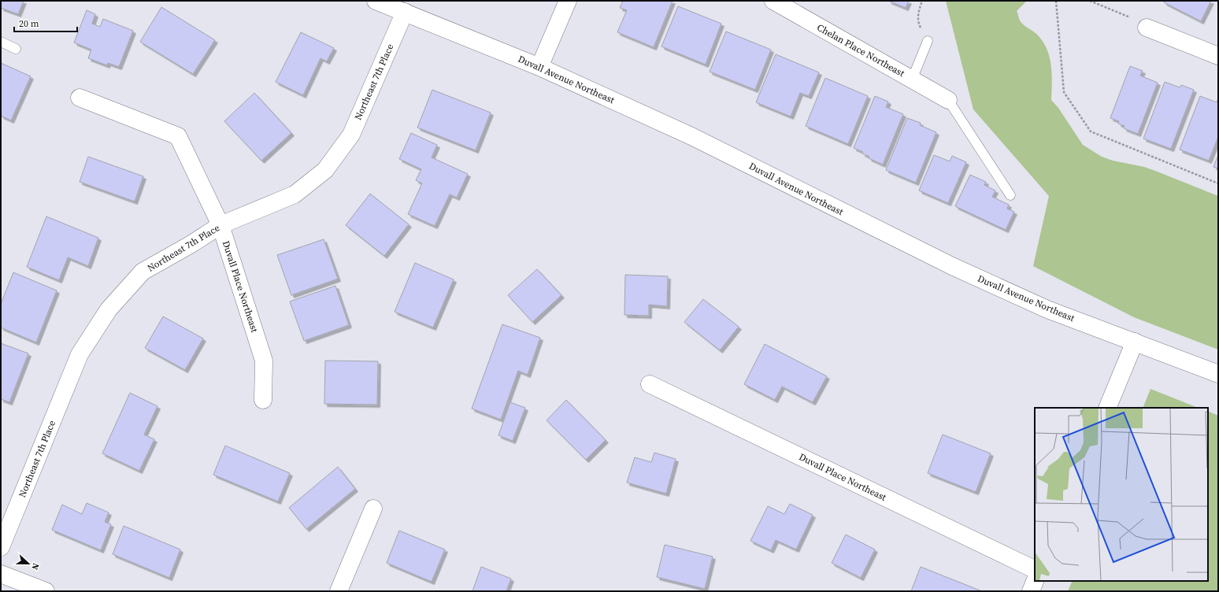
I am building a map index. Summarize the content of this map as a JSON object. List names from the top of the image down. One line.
{"streets":{"street":["Chelan Place Northeast","Duvall Avenue Northeast","Northeast 7th Place","Duvall Place Northeast"]},"crossings":[["Duvall Avenue Northeast","Northeast 7th Place"],["Northeast 7th Place","Duvall Place Northeast"]],"scale_bar":"20 m","north":"right"}
